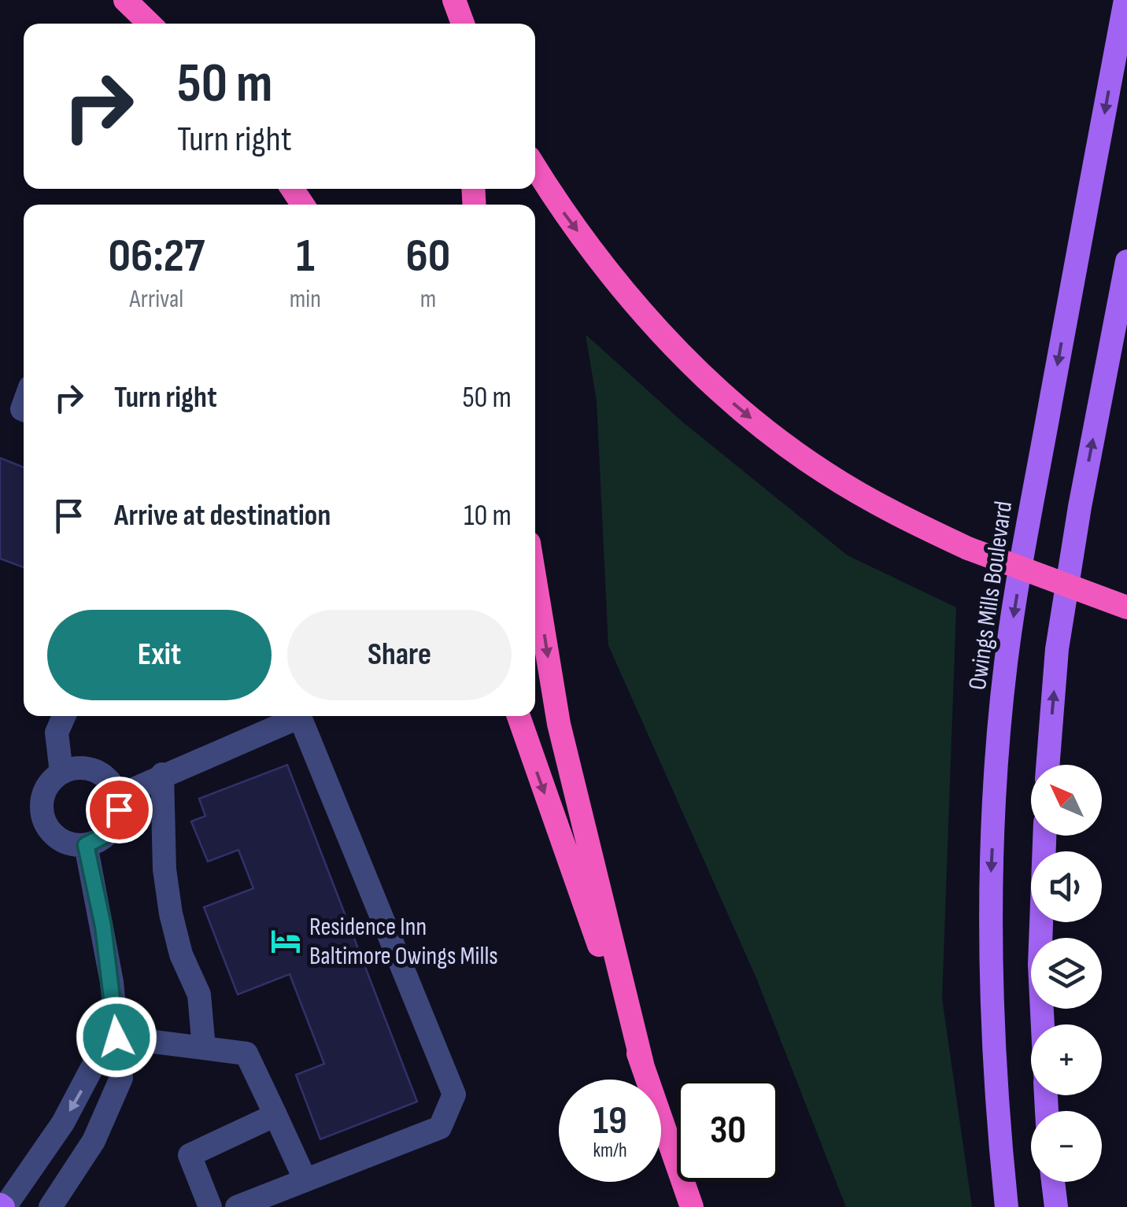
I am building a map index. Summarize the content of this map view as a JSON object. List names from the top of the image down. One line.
{"streets":{"main road":["Owings Mills Boulevard"]},"places":{"hotel":["Residence Inn Baltimore Owings Mills"]},"north":"top left","page":{"turn":["50 m","Turn right"],"eta":["06:27","Arrival","1","min","60","m"],"list":[{"name":"Turn right","value":"50 m"},{"name":"Arrive at destination","value":"10 m"}],"buttons":["Exit","Share"],"map_buttons":["+","−"],"speed":"19 km/h","limit":"30"}}
